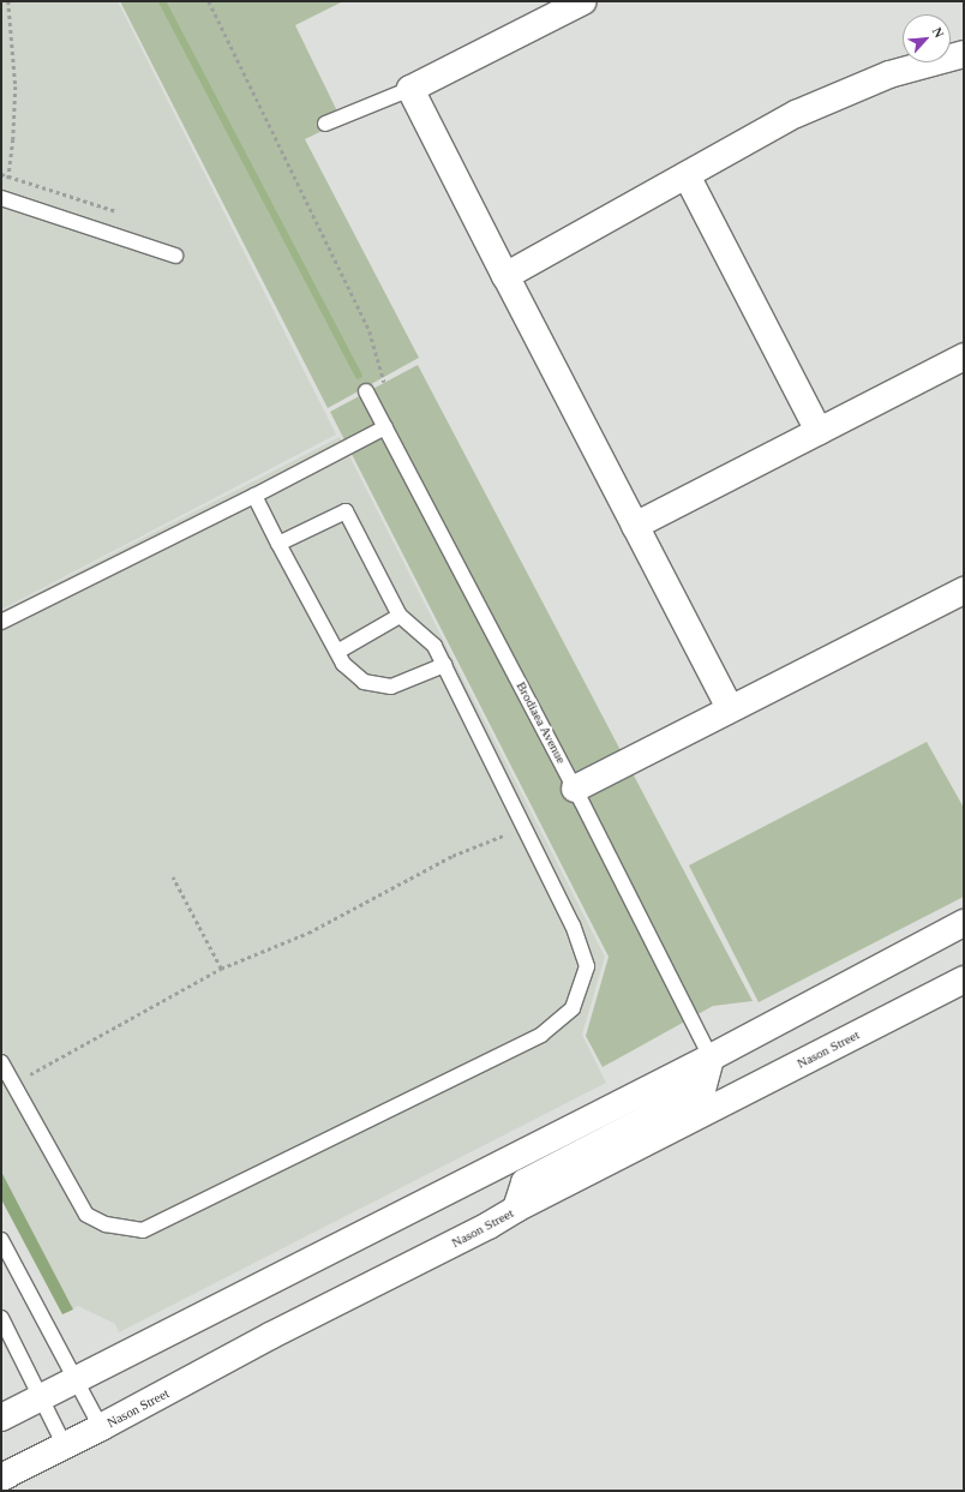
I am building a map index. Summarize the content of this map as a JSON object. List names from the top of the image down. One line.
{"streets":{"street":["Nason Street"],"lane":["Brodiaea Avenue"]},"north":"top right"}
